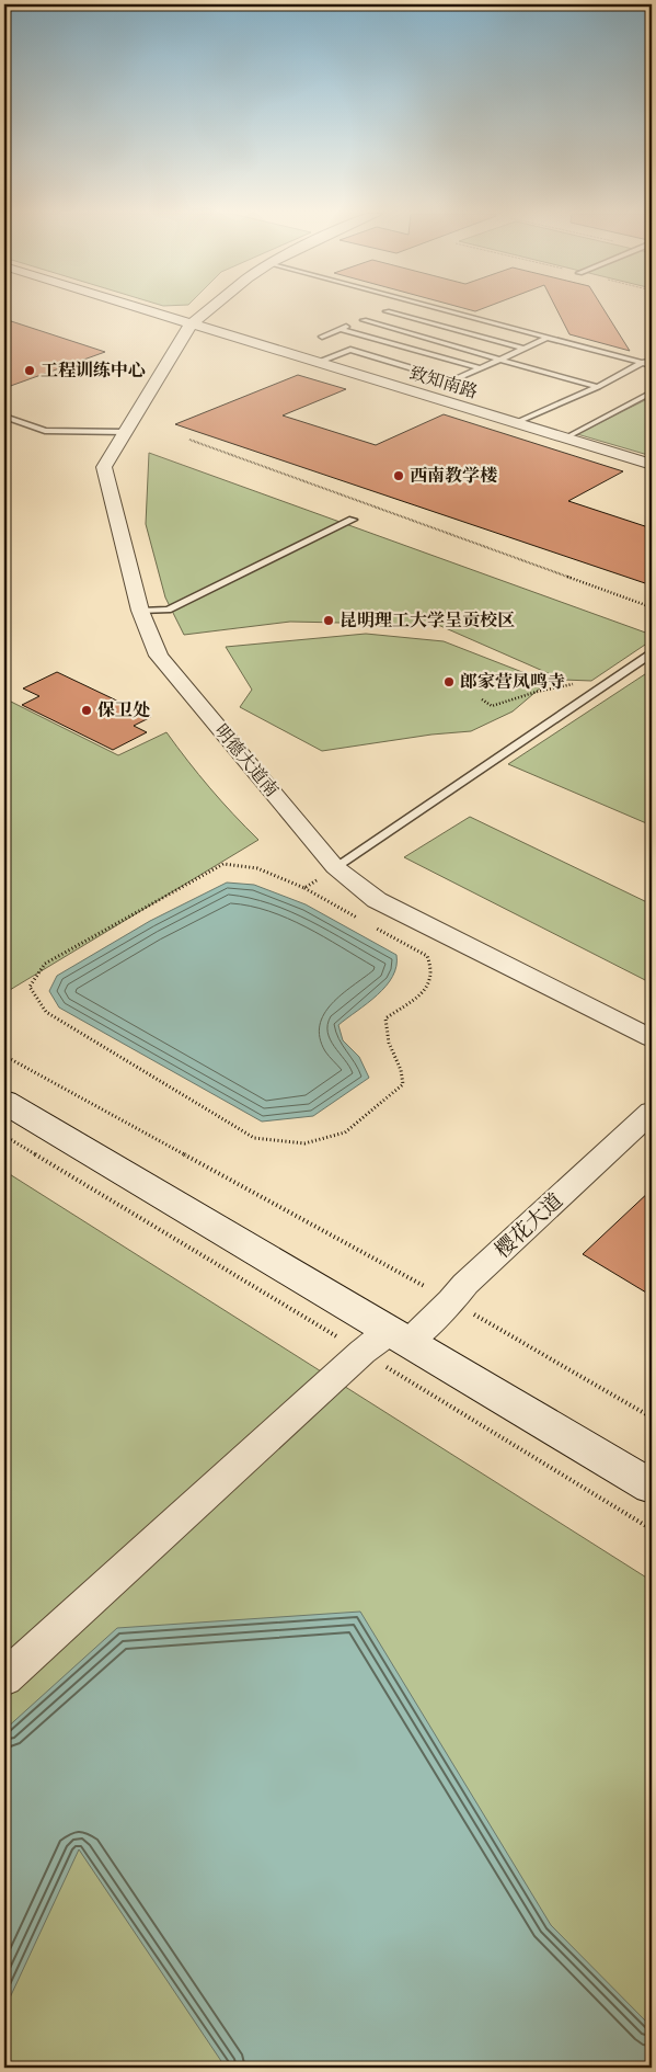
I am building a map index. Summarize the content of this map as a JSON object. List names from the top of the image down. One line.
{"streets":{"street":["致知南路","明德大道南","樱花大道"]},"crossings":[["致知南路","明德大道南"]],"places":["工程训练中心","西南教学楼","昆明理工大学呈贡校区","郎家营凤鸣寺","保卫处"]}
